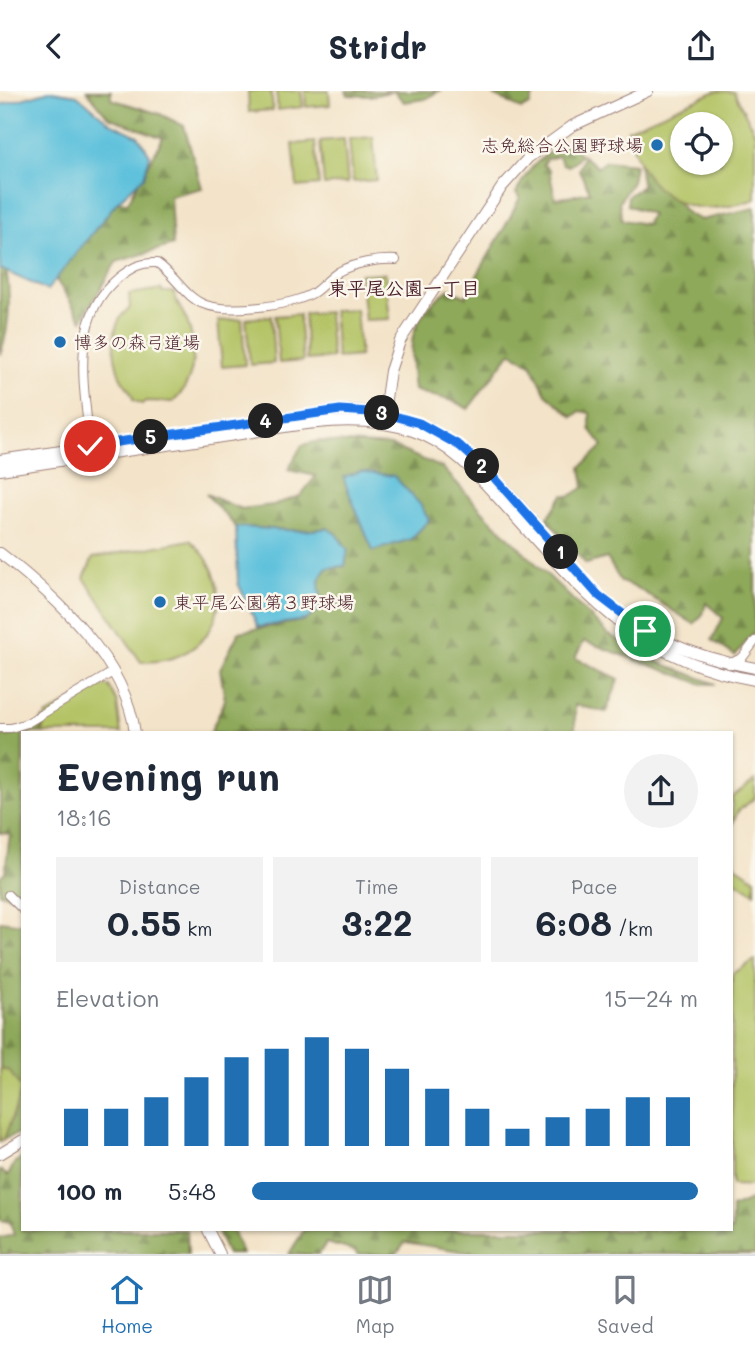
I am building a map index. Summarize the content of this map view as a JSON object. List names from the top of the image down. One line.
{"districts":["東平尾公園一丁目"],"places":["志免総合公園野球場","博多の森弓道場","東平尾公園第３野球場"],"page":{"header":"Stridr","pins":["3","4","5","2","1"],"heading":["Evening run","18:16"],"stats":[["Distance","0.55 km"],["Time","3:22"],["Pace","6:08 /km"]],"chart":["Elevation","15–24 m"],"list":[{"name":"100 m","note":"5:48"}],"tabs":["Home","Map","Saved"]}}
